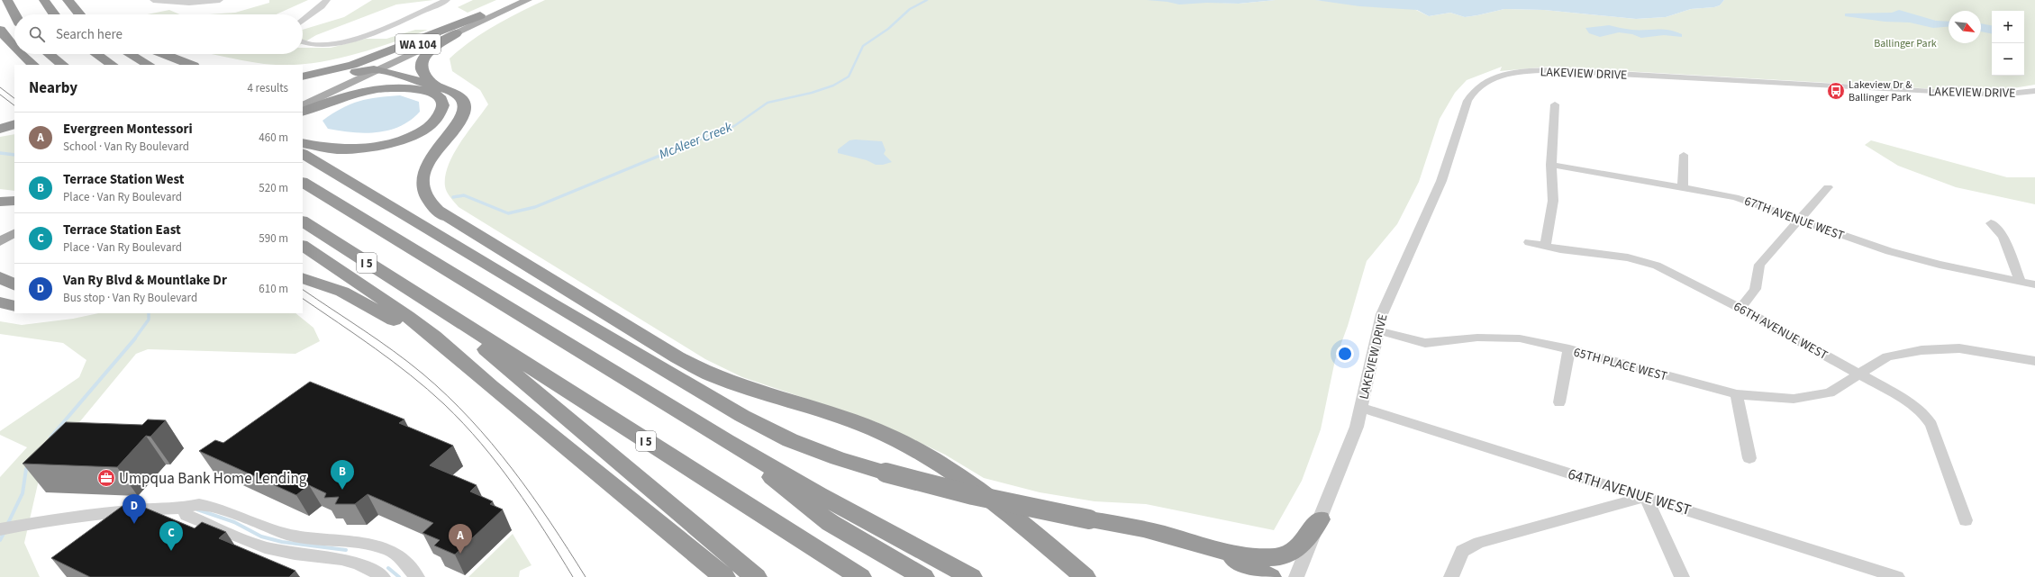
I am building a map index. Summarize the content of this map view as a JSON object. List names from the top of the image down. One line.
{"streets":{"highway":["I 5"],"main road":["WA 104"],"street":["LAKEVIEW DRIVE","67TH AVENUE WEST","66TH AVENUE WEST","65TH PLACE WEST","64TH AVENUE WEST"]},"crossings":[["LAKEVIEW DRIVE","65TH PLACE WEST"],["LAKEVIEW DRIVE","64TH AVENUE WEST"],["66TH AVENUE WEST","65TH PLACE WEST"]],"water":["McAleer Creek"],"parks":["Ballinger Park"],"places":{"bus stop":["Lakeview Dr & Ballinger Park"],"office":["Umpqua Bank Home Lending"]},"north":"bottom right","page":{"map_buttons":["+","−"],"search":"Search here","heading":["Nearby","4 results"],"list":[{"mark":"A","name":"Evergreen Montessori","note":"School · Van Ry Boulevard","value":"460 m"},{"mark":"B","name":"Terrace Station West","note":"Place · Van Ry Boulevard","value":"520 m"},{"mark":"C","name":"Terrace Station East","note":"Place · Van Ry Boulevard","value":"590 m"},{"mark":"D","name":"Van Ry Blvd & Mountlake Dr","note":"Bus stop · Van Ry Boulevard","value":"610 m"}],"pins":["B","D","C","A"]}}
